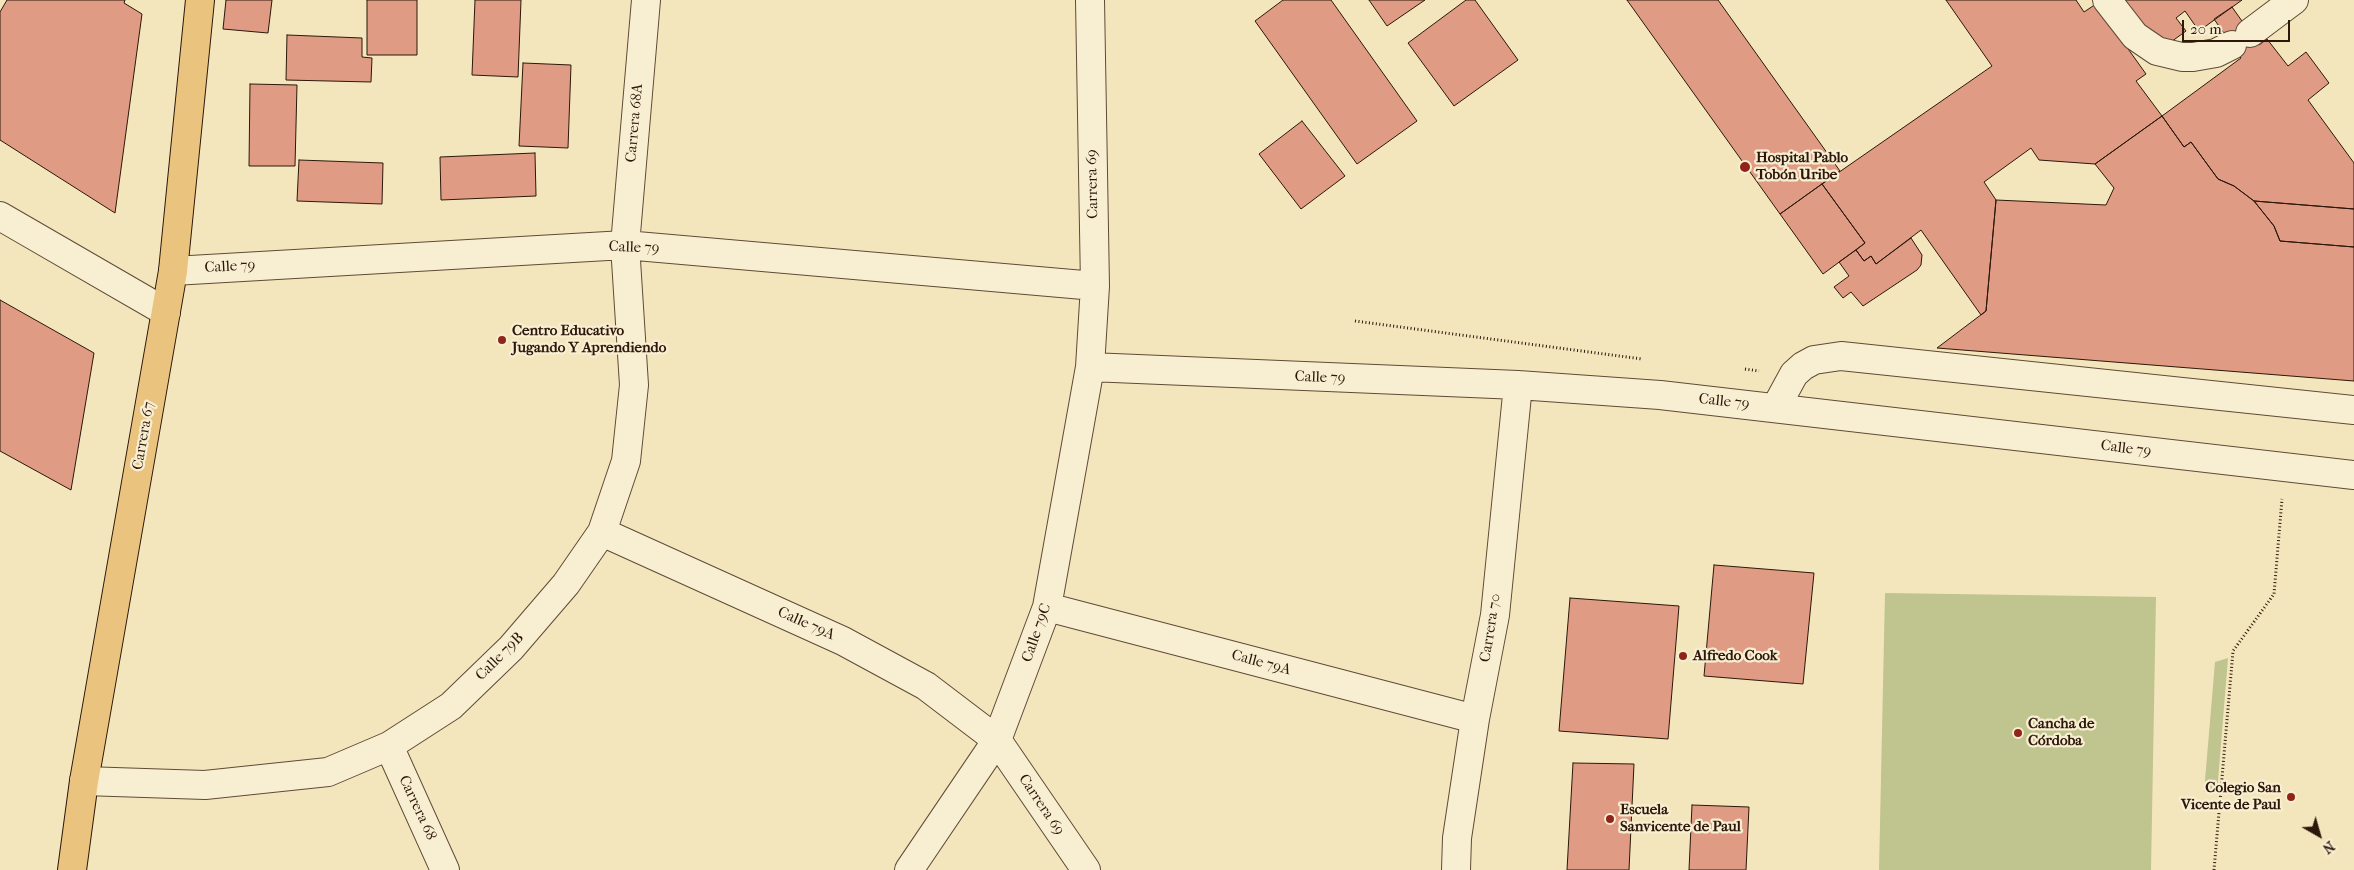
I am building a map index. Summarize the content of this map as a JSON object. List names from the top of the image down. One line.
{"streets":{"main road":["Carrera 67"],"street":["Carrera 68A","Carrera 69","Calle 79","Calle 79A","Carrera 70","Calle 79C","Calle 79B","Carrera 68"]},"crossings":[["Carrera 68A","Calle 79"],["Carrera 68A","Calle 79B"],["Carrera 69","Calle 79"],["Carrera 69","Calle 79A"],["Carrera 69","Calle 79C"],["Calle 79","Carrera 67"],["Calle 79","Carrera 70"],["Calle 79","Calle 79C"],["Calle 79","Calle 79B"],["Carrera 67","Calle 79B"],["Calle 79A","Carrera 70"],["Calle 79A","Calle 79C"],["Calle 79A","Calle 79B"],["Calle 79B","Carrera 68"]],"places":["Hospital Pablo Tobón Uribe","Centro Educativo Jugando Y Aprendiendo","Alfredo Cook","Cancha de Córdoba","Colegio San Vicente de Paul","Escuela Sanvicente de Paul"],"scale_bar":"20 m","north":"bottom right"}
